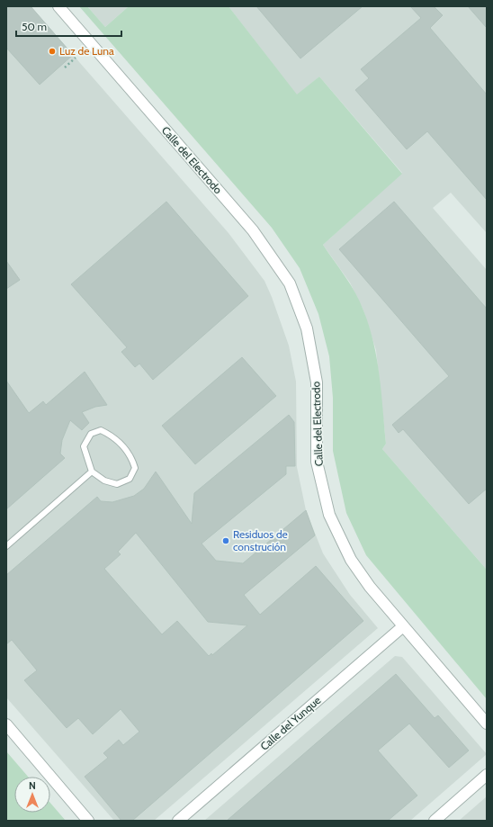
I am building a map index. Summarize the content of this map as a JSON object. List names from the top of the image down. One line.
{"streets":{"street":["Calle del Electrodo","Calle del Yunque"]},"crossings":[["Calle del Electrodo","Calle del Yunque"]],"places":["Luz de Luna","Residuos de construción"],"scale_bar":"50 m","north":"top"}
